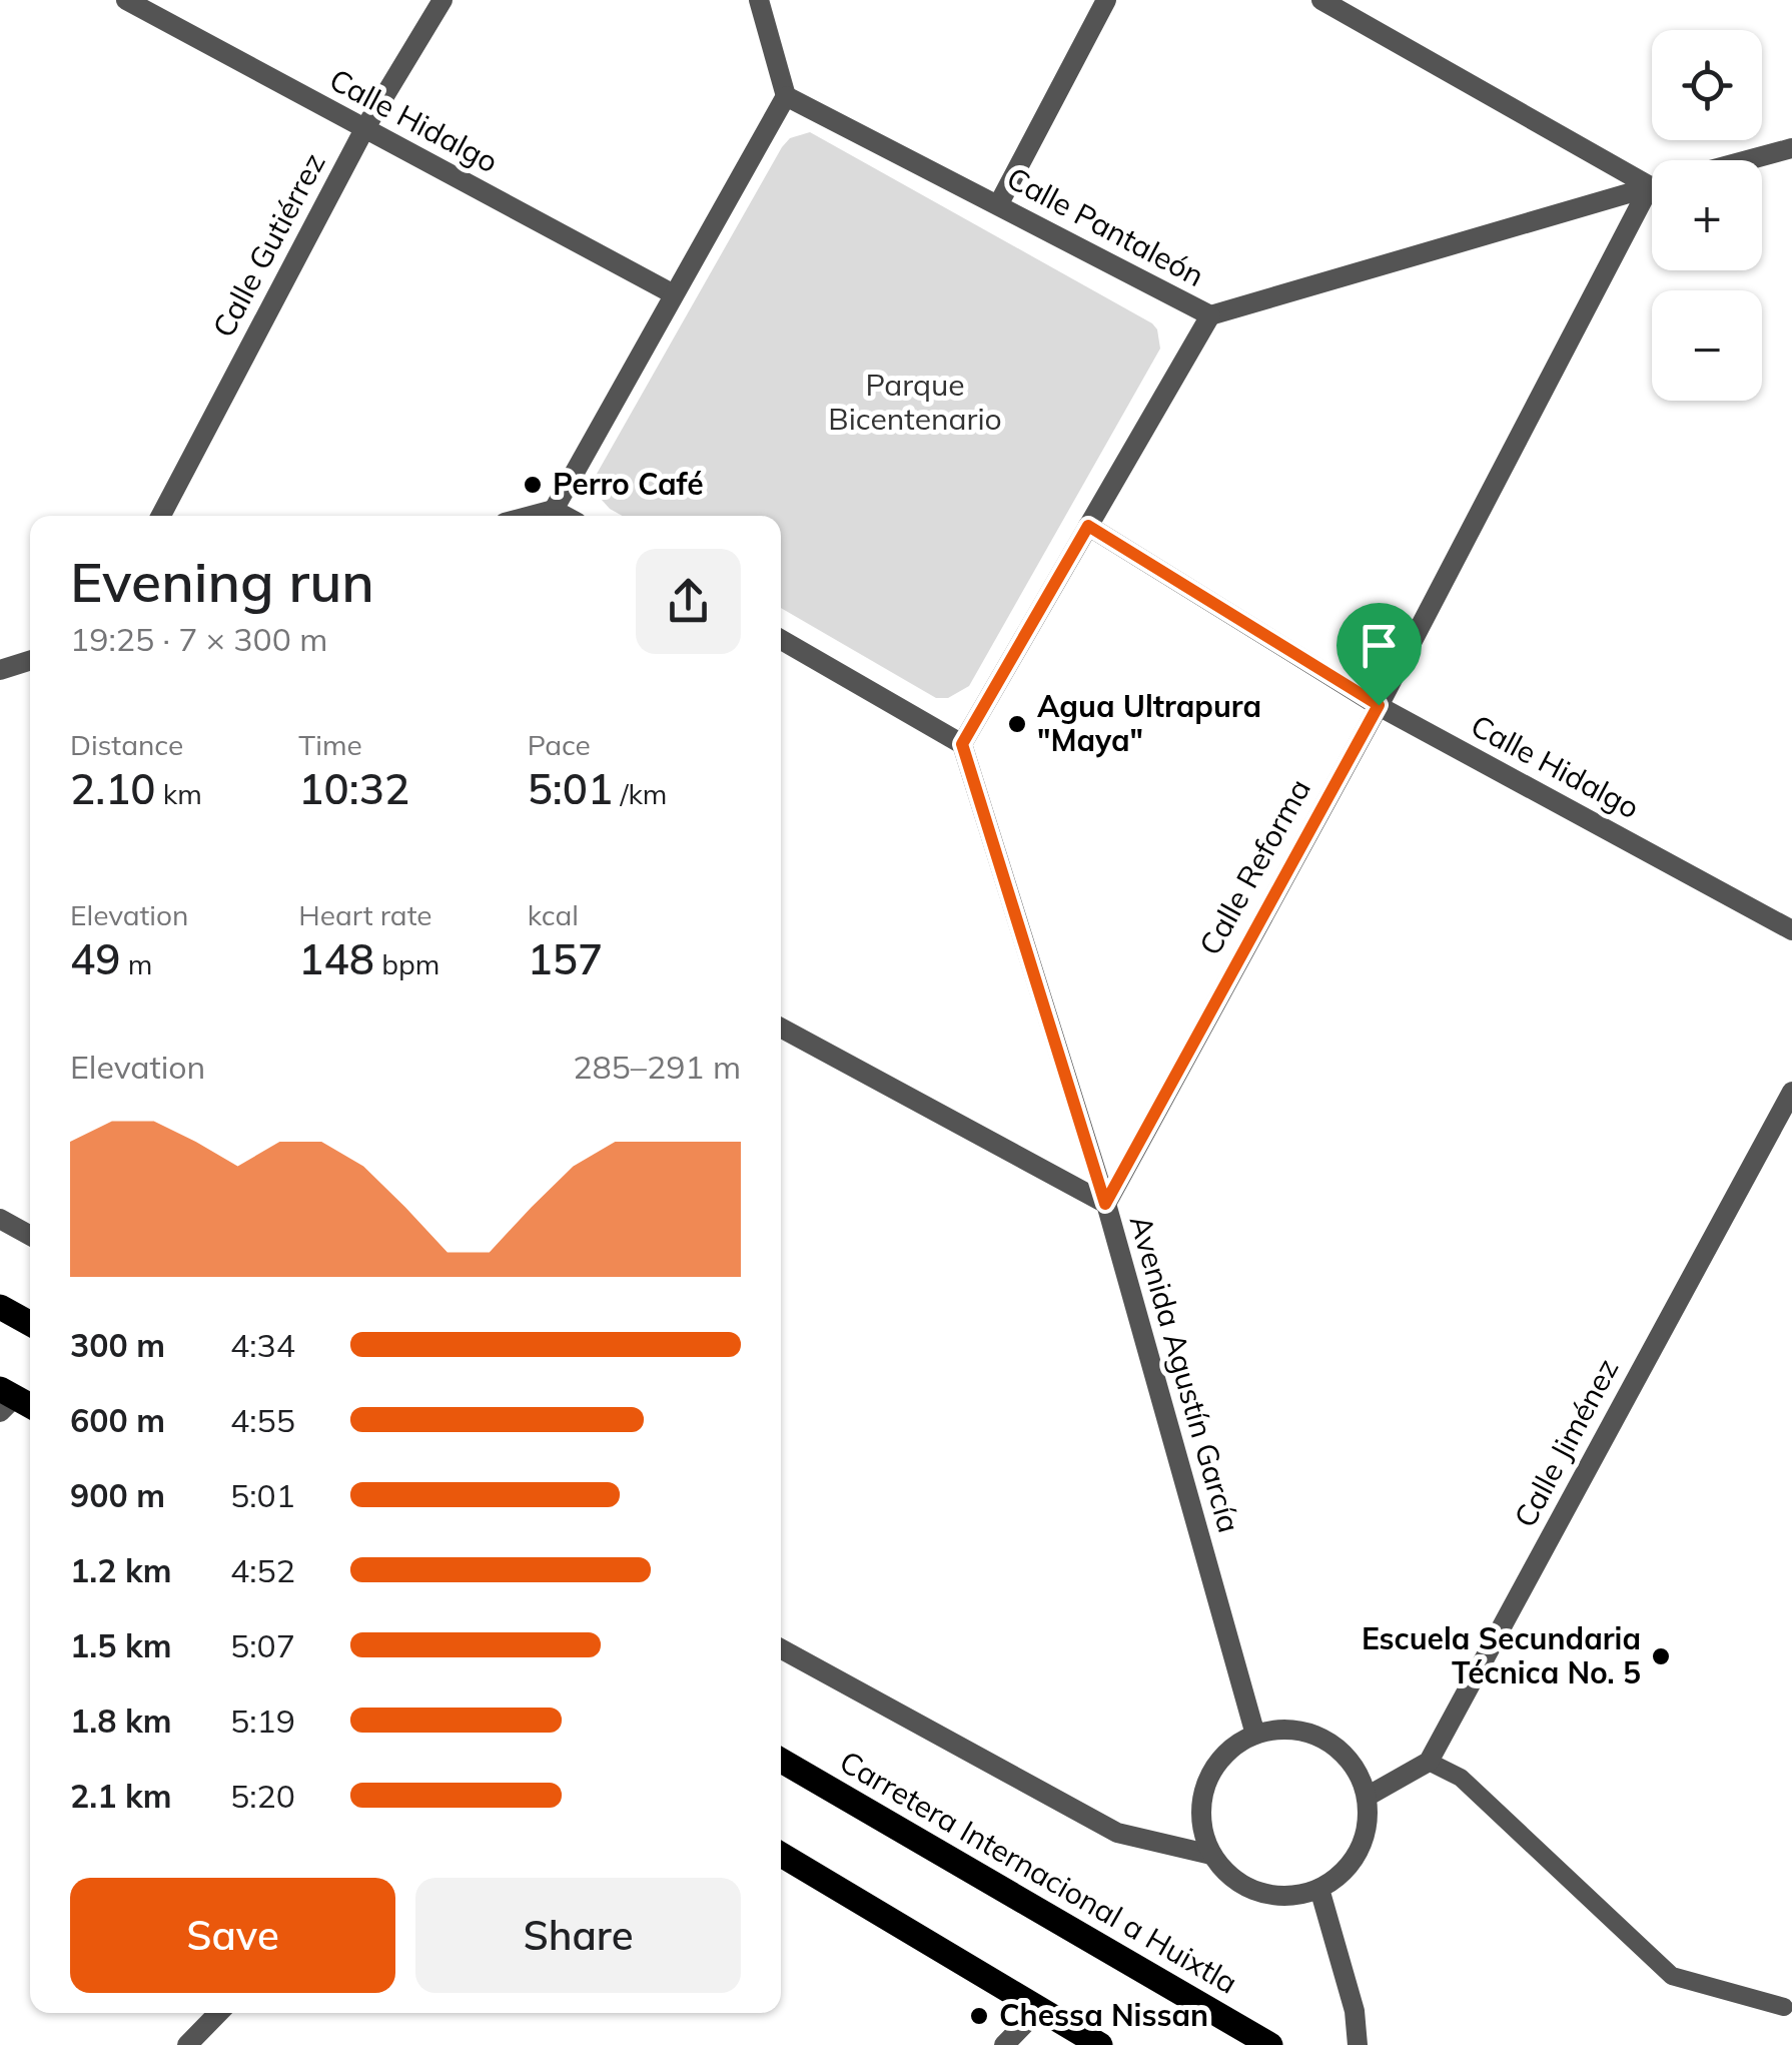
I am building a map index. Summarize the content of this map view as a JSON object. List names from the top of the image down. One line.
{"streets":{"main road":["Carretera Internacional a Huixtla"],"street":["Calle Hidalgo","Calle Pantaleón","Calle Gutiérrez","Calle Reforma","Avenida Agustín García","Calle Jiménez"]},"crossings":[["Calle Hidalgo","Calle Pantaleón"],["Calle Hidalgo","Calle Gutiérrez"],["Calle Hidalgo","Calle Reforma"],["Calle Pantaleón","Avenida Agustín García"],["Calle Reforma","Avenida Agustín García"]],"parks":["Parque Bicentenario"],"places":["Perro Café","Agua Ultrapura \"Maya\"","Escuela Secundaria Técnica No. 5","Chessa Nissan"],"page":{"map_buttons":["+","−"],"heading":["Evening run","19:25 · 7 × 300 m"],"stats":[["Distance","2.10 km"],["Time","10:32"],["Pace","5:01 /km"],["Elevation","49 m"],["Heart rate","148 bpm"],["kcal","157"]],"chart":["Elevation","285–291 m"],"list":[{"name":"300 m","note":"4:34"},{"name":"600 m","note":"4:55"},{"name":"900 m","note":"5:01"},{"name":"1.2 km","note":"4:52"},{"name":"1.5 km","note":"5:07"},{"name":"1.8 km","note":"5:19"},{"name":"2.1 km","note":"5:20"}],"buttons":["Save","Share"]}}
